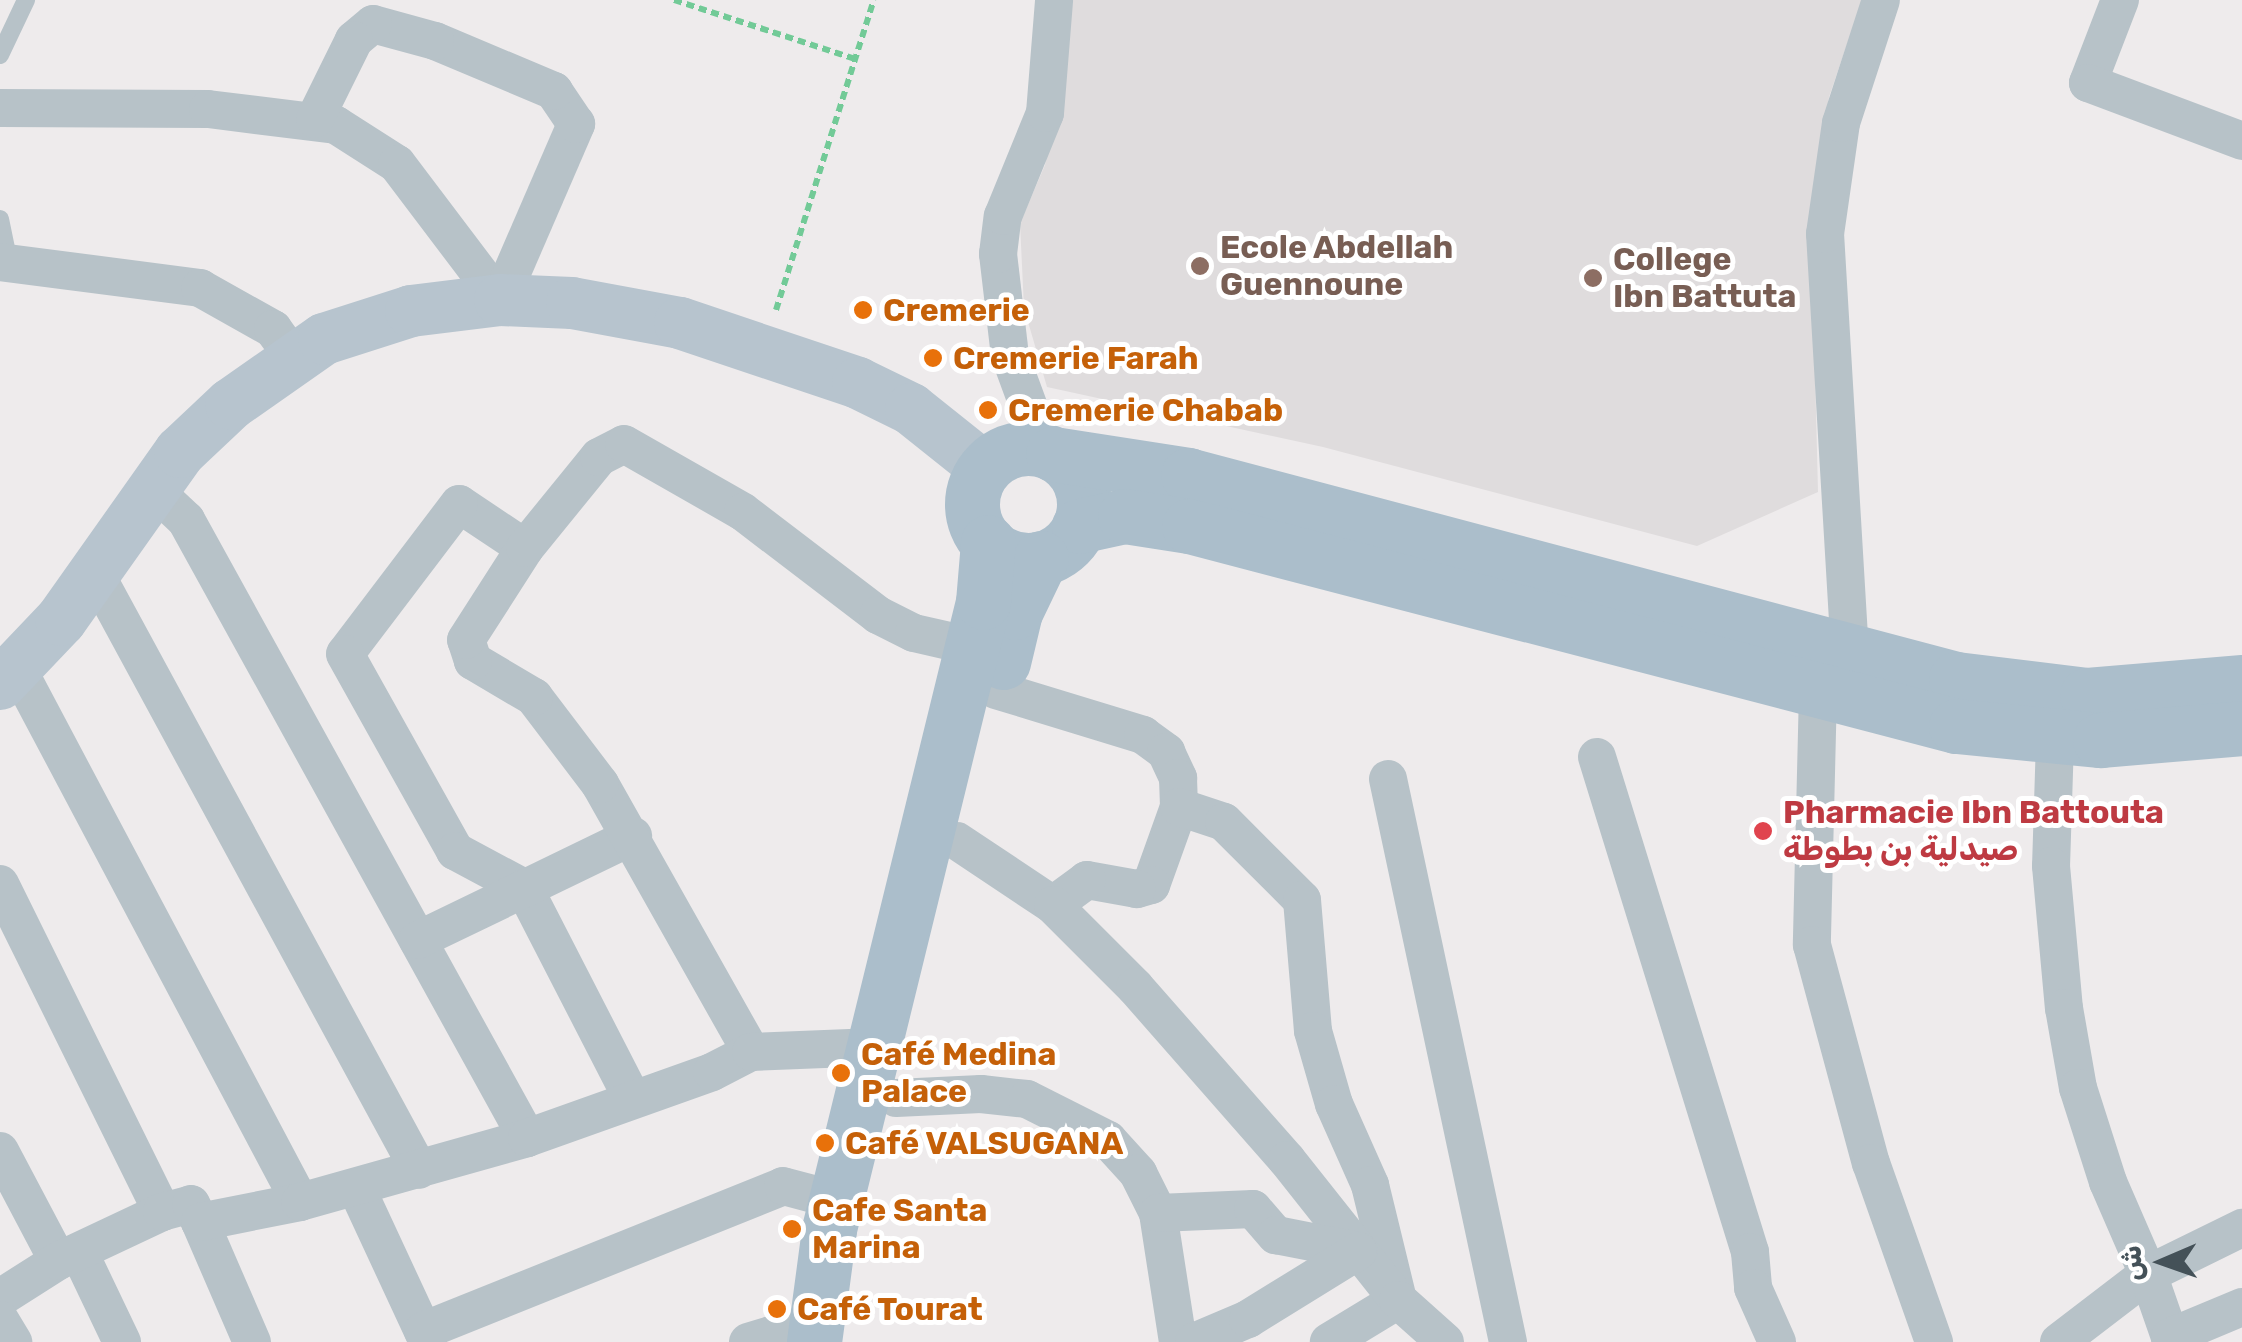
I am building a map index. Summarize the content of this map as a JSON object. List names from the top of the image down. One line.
{"places":["Ecole Abdellah Guennoune","College Ibn Battuta","Cremerie","Cremerie Farah","Cremerie Chabab","Pharmacie Ibn Battouta صيدلية بن بطوطة","Café Medina Palace","Café VALSUGANA","Cafe Santa Marina","Café Tourat"],"north":"left"}
